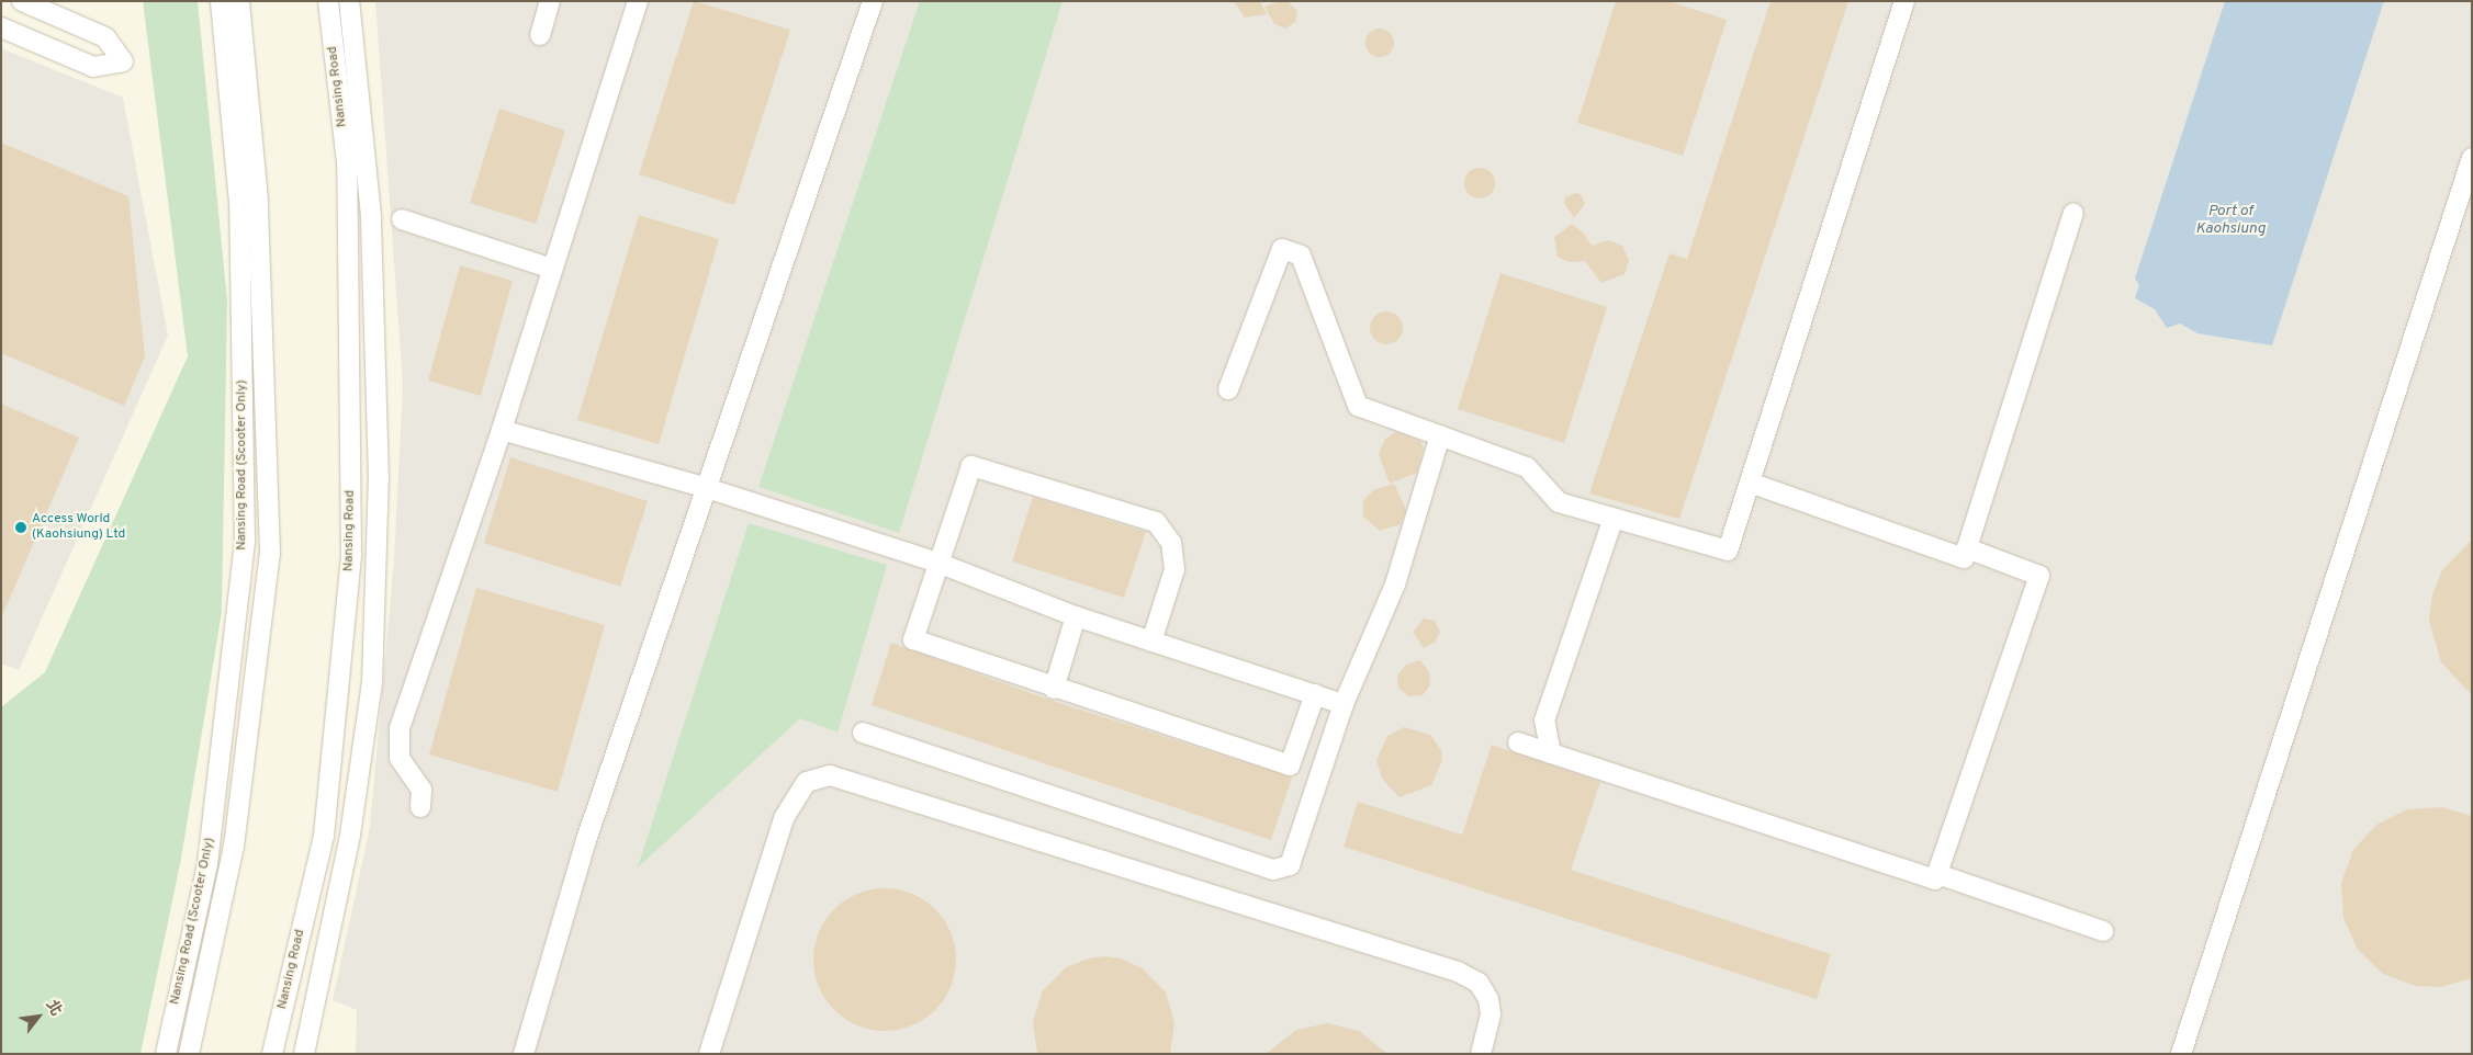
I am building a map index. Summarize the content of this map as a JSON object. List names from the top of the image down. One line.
{"streets":{"street":["Nansing Road","Nansing Road (Scooter Only)"]},"water":["Port of Kaohsiung"],"places":["Access World (Kaohsiung) Ltd"],"north":"top right"}
